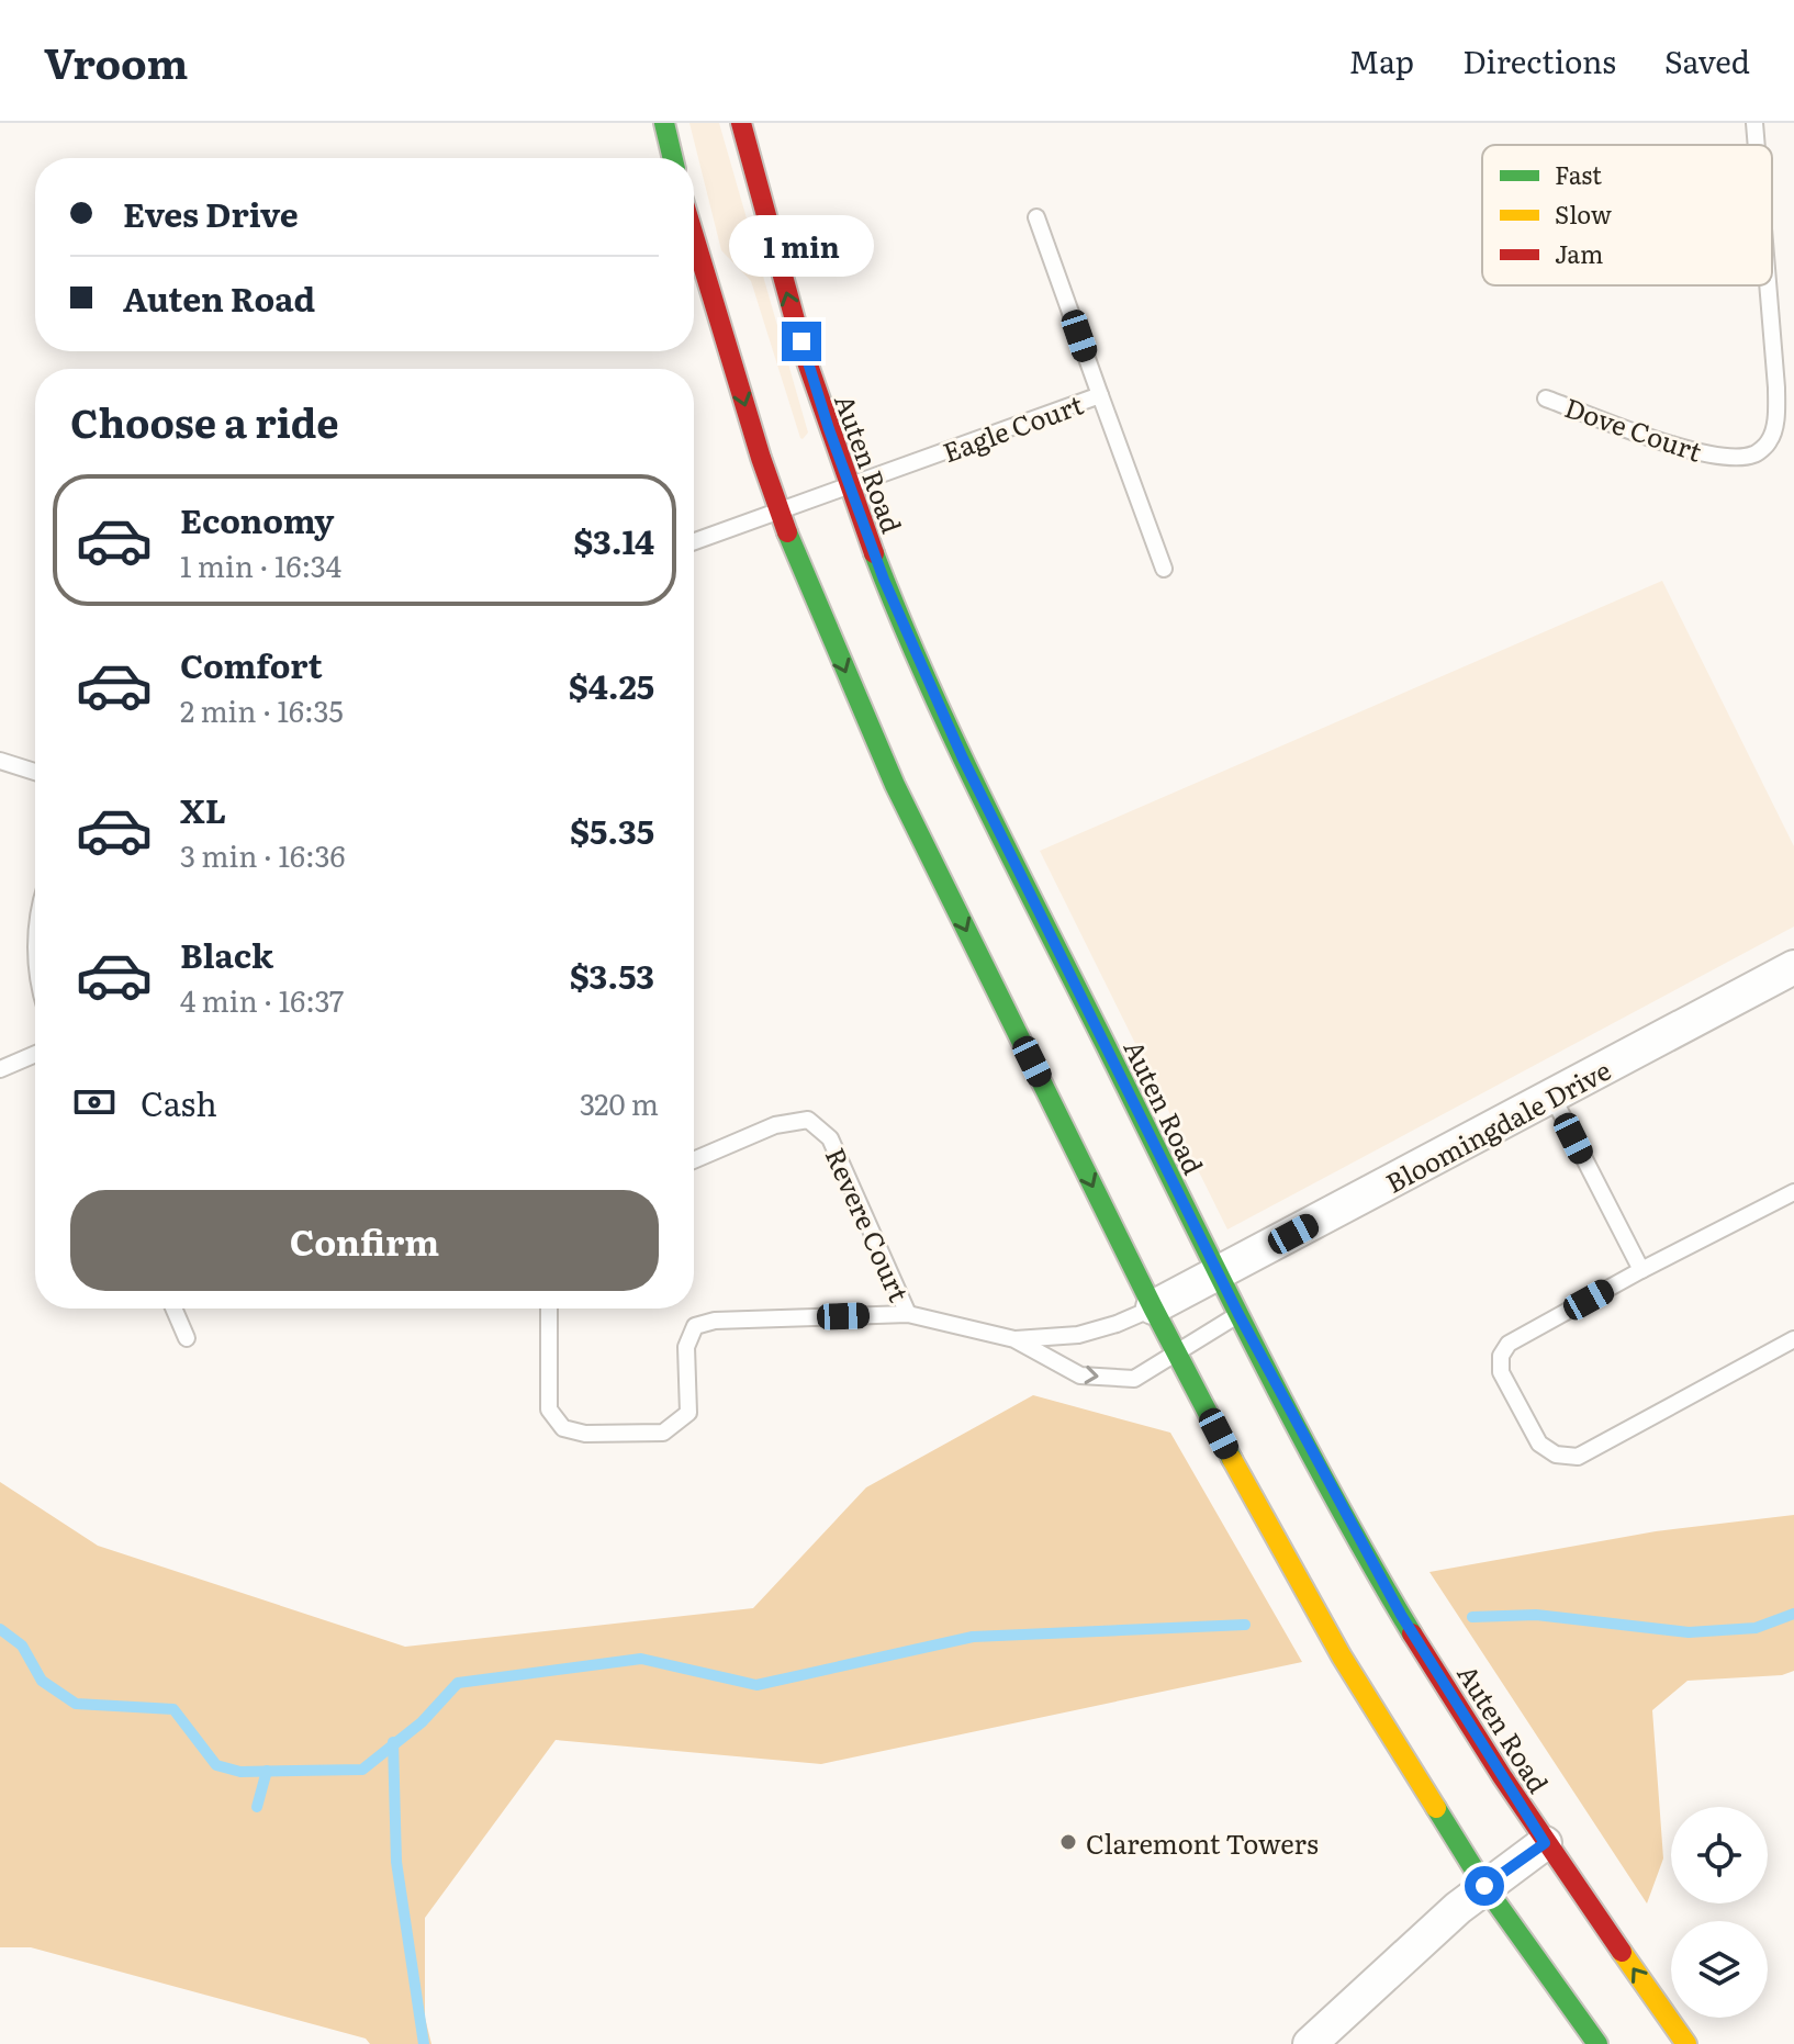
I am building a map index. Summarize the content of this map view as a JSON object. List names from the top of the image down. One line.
{"streets":{"street":["Auten Road","Bloomingdale Drive"],"lane":["Eagle Court","Dove Court","Revere Court"]},"crossings":[["Eagle Court","Auten Road"],["Auten Road","Bloomingdale Drive"],["Auten Road","Revere Court"],["Bloomingdale Drive","Revere Court"]],"places":["Claremont Towers"],"legend":["Fast","Slow","Jam"],"page":{"header":"Vroom","nav":["Map","Directions","Saved"],"banner":["Eves Drive","Auten Road"],"bubble":"1 min","heading":"Choose a ride","list":[{"name":"Economy","note":"1 min · 16:34","value":"$3.14"},{"name":"Comfort","note":"2 min · 16:35","value":"$4.25"},{"name":"XL","note":"3 min · 16:36","value":"$5.35"},{"name":"Black","note":"4 min · 16:37","value":"$3.53"}],"pay":["Cash","320 m"],"buttons":"Confirm"}}
